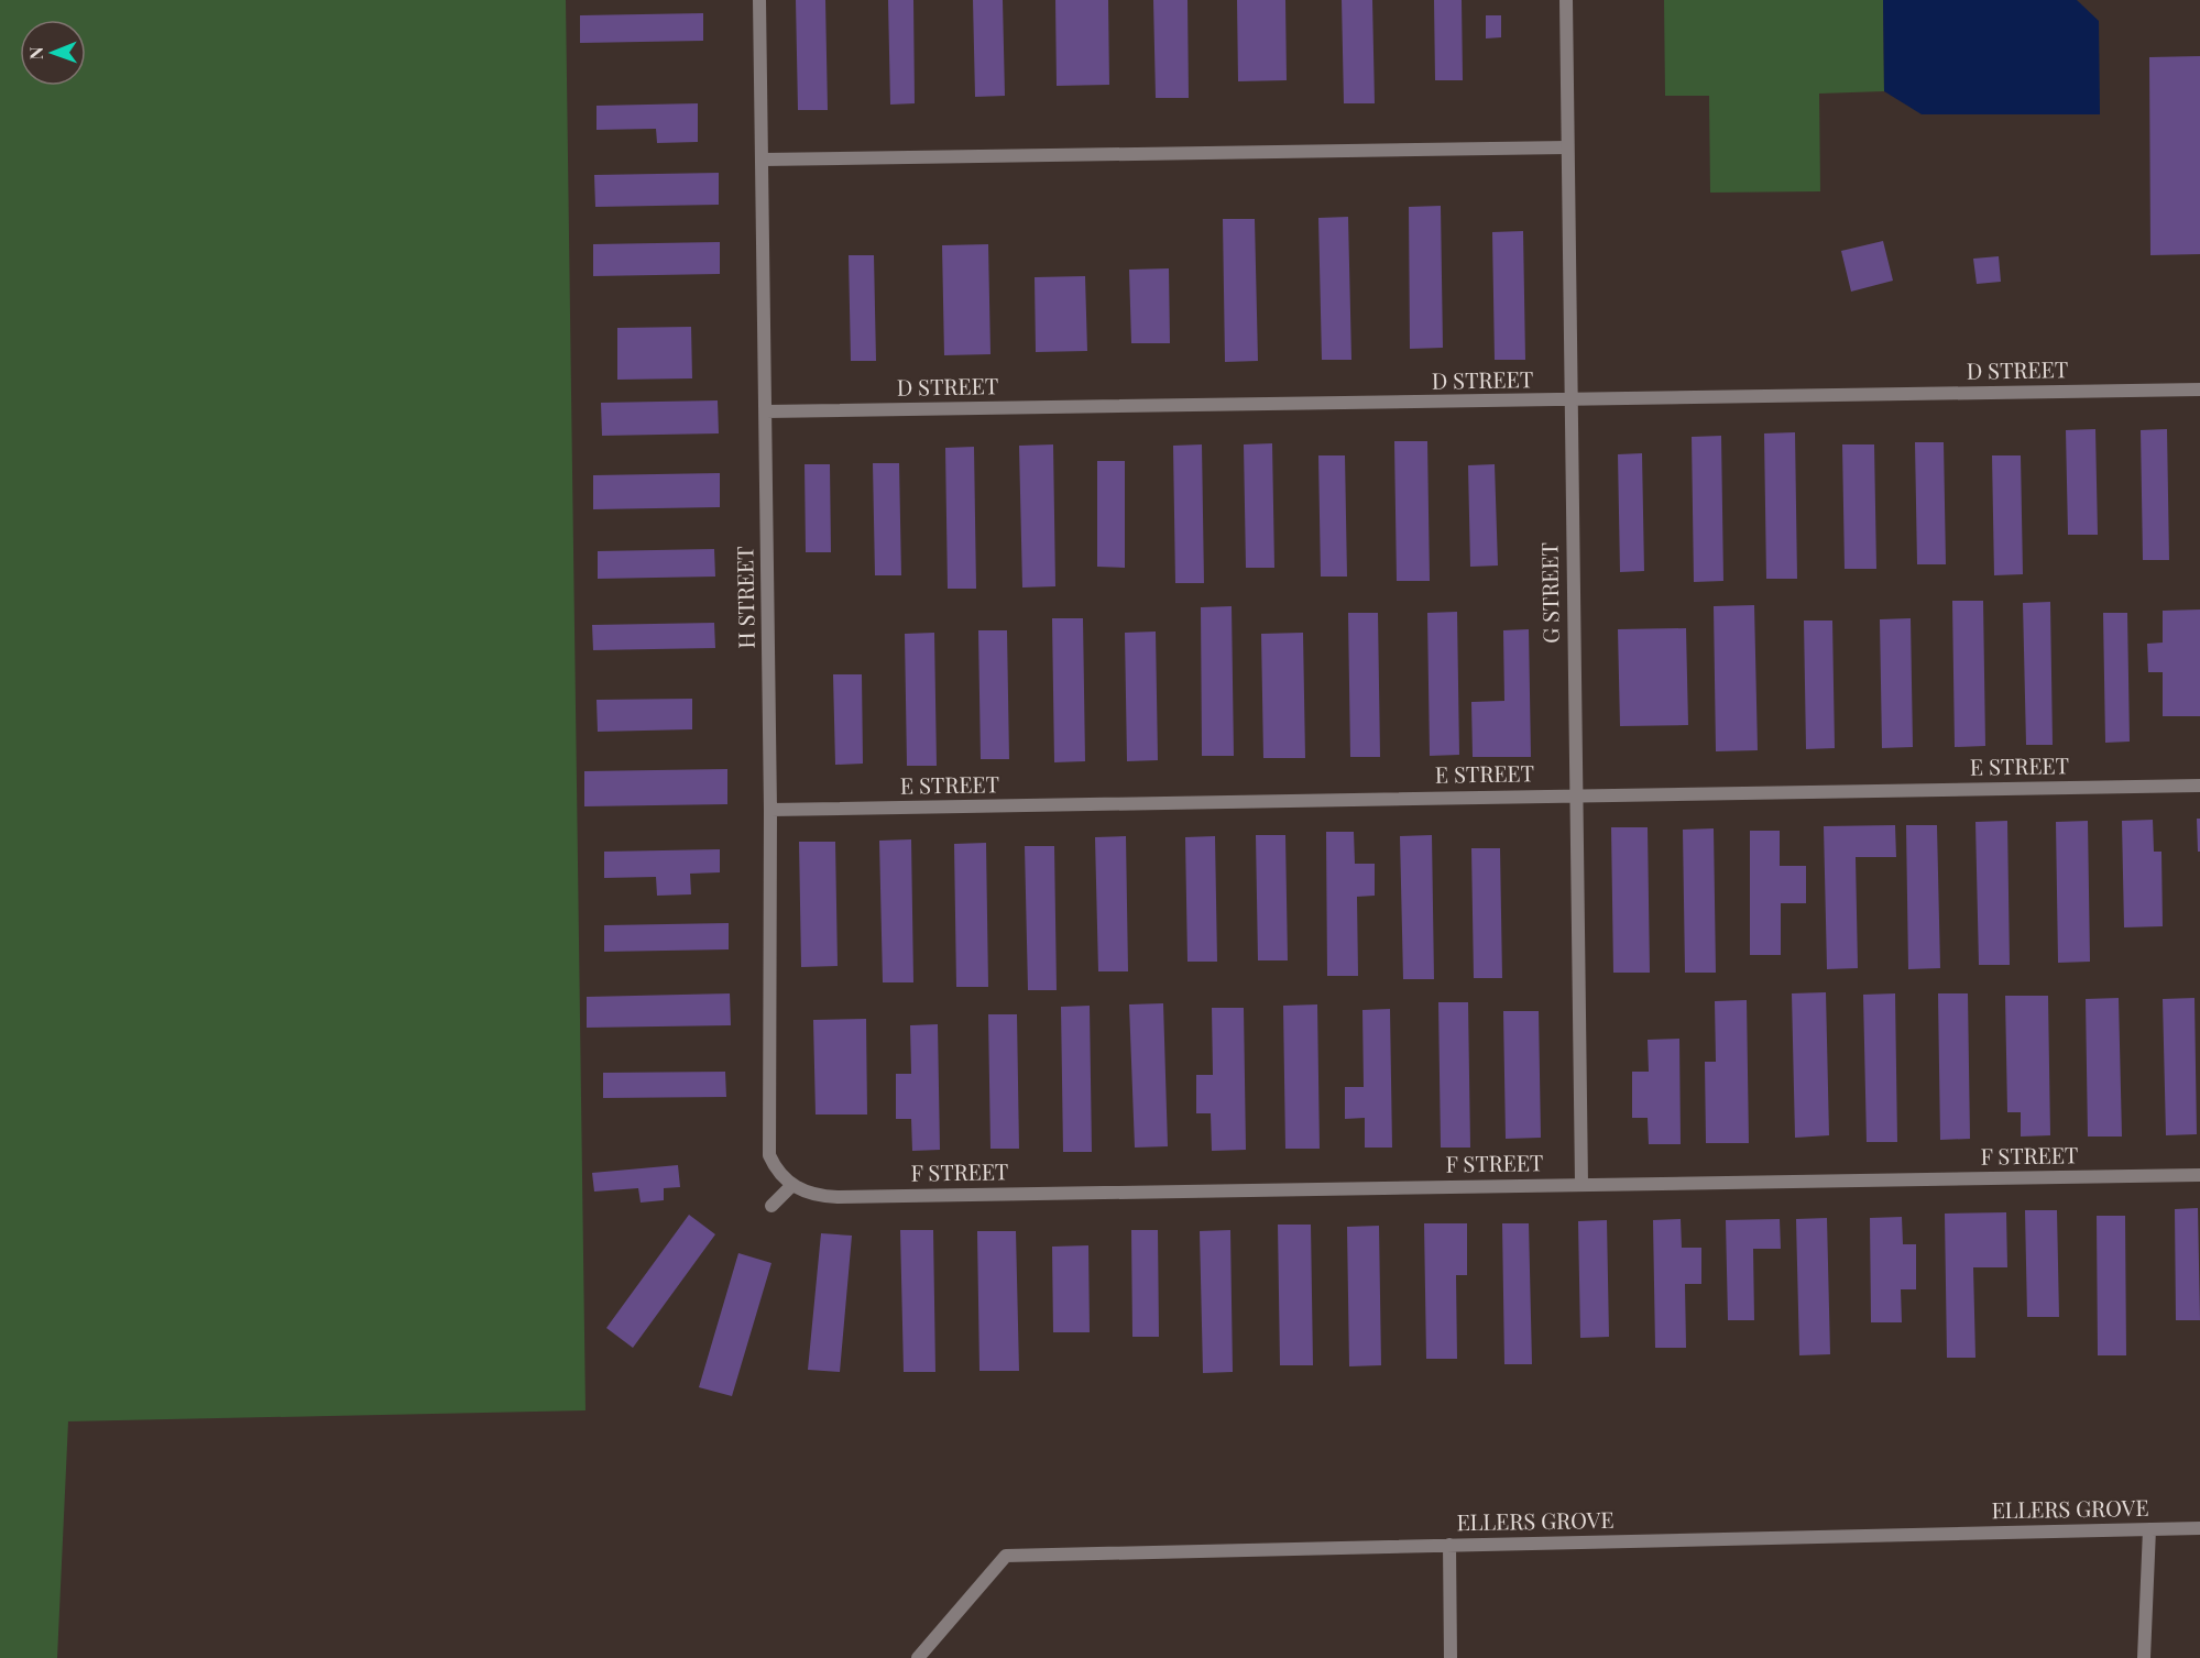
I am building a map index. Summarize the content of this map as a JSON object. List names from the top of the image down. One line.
{"streets":{"street":["D STREET","G STREET","H STREET","E STREET","F STREET","ELLERS GROVE"]},"crossings":[["D STREET","G STREET"],["D STREET","H STREET"],["G STREET","E STREET"],["G STREET","F STREET"],["H STREET","E STREET"],["H STREET","F STREET"]],"north":"left"}
